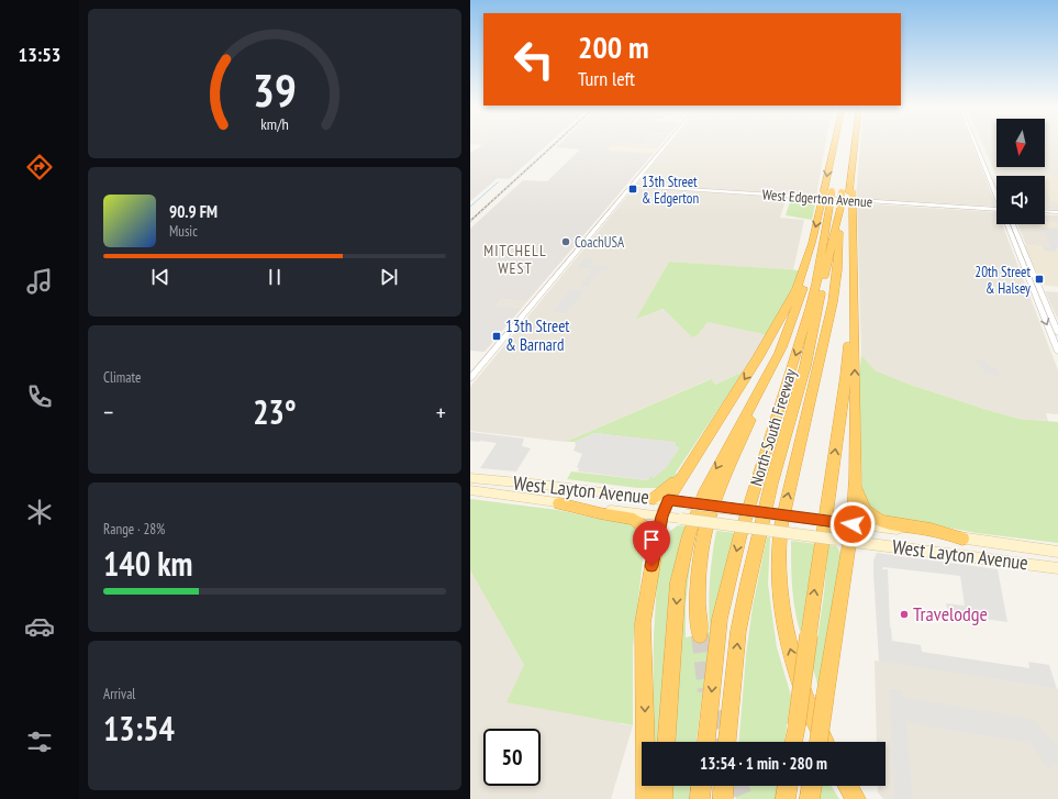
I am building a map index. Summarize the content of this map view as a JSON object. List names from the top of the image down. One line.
{"streets":{"highway":["North-South Freeway"],"main road":["West Layton Avenue"],"street":["West Edgerton Avenue"]},"districts":["MITCHELL WEST"],"places":{"transit":["13th Street & Edgerton","20th Street & Halsey","13th Street & Barnard"],"other":["CoachUSA","Travelodge"]},"north":"bottom","page":{"tabs":"13:53","turn":["200 m","Turn left"],"song":["90.9 FM","Music"],"tile":["Climate",["Range · 28%","140 km"],["Arrival","13:54"]],"heat":["−","23°","+"],"limit":"50","trip":"13:54 · 1 min · 280 m","gauge":["39","km/h"]}}
